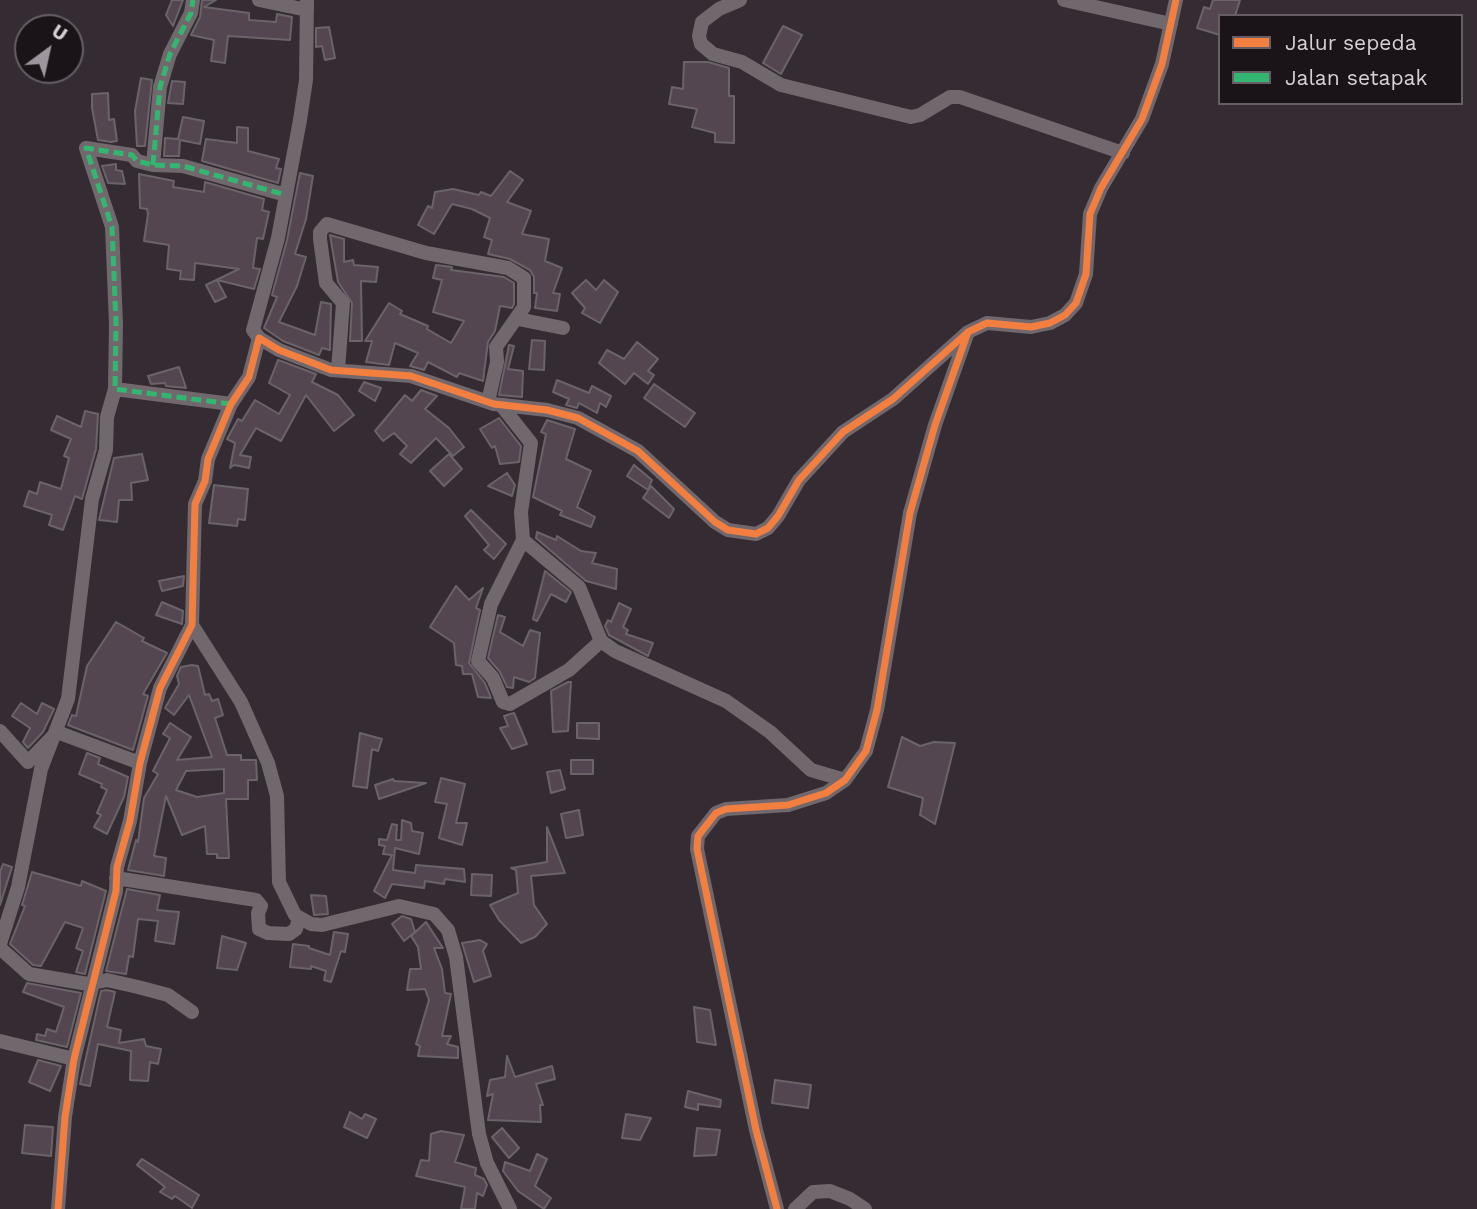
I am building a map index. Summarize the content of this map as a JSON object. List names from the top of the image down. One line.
{"legend":["Jalur sepeda","Jalan setapak"],"north":"top right"}
